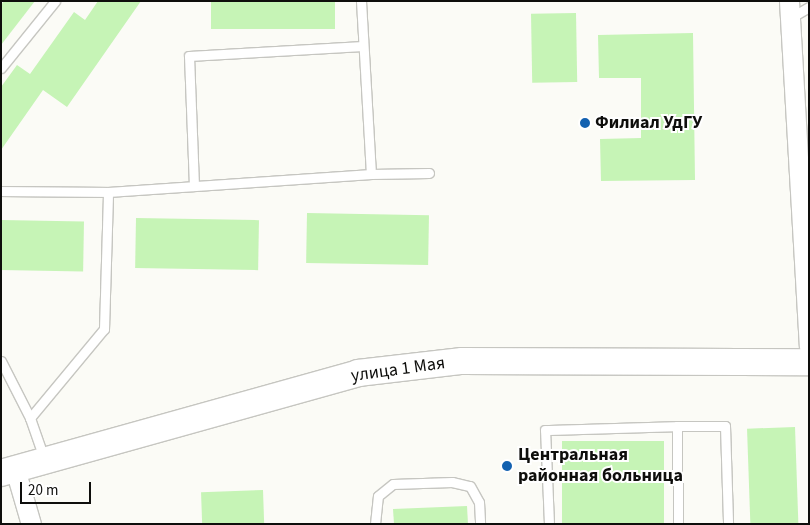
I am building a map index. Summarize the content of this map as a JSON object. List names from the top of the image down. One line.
{"streets":{"main road":["улица 1 Мая"]},"places":["Филиал УдГУ","Центральная районная больница"],"scale_bar":"20 m"}
